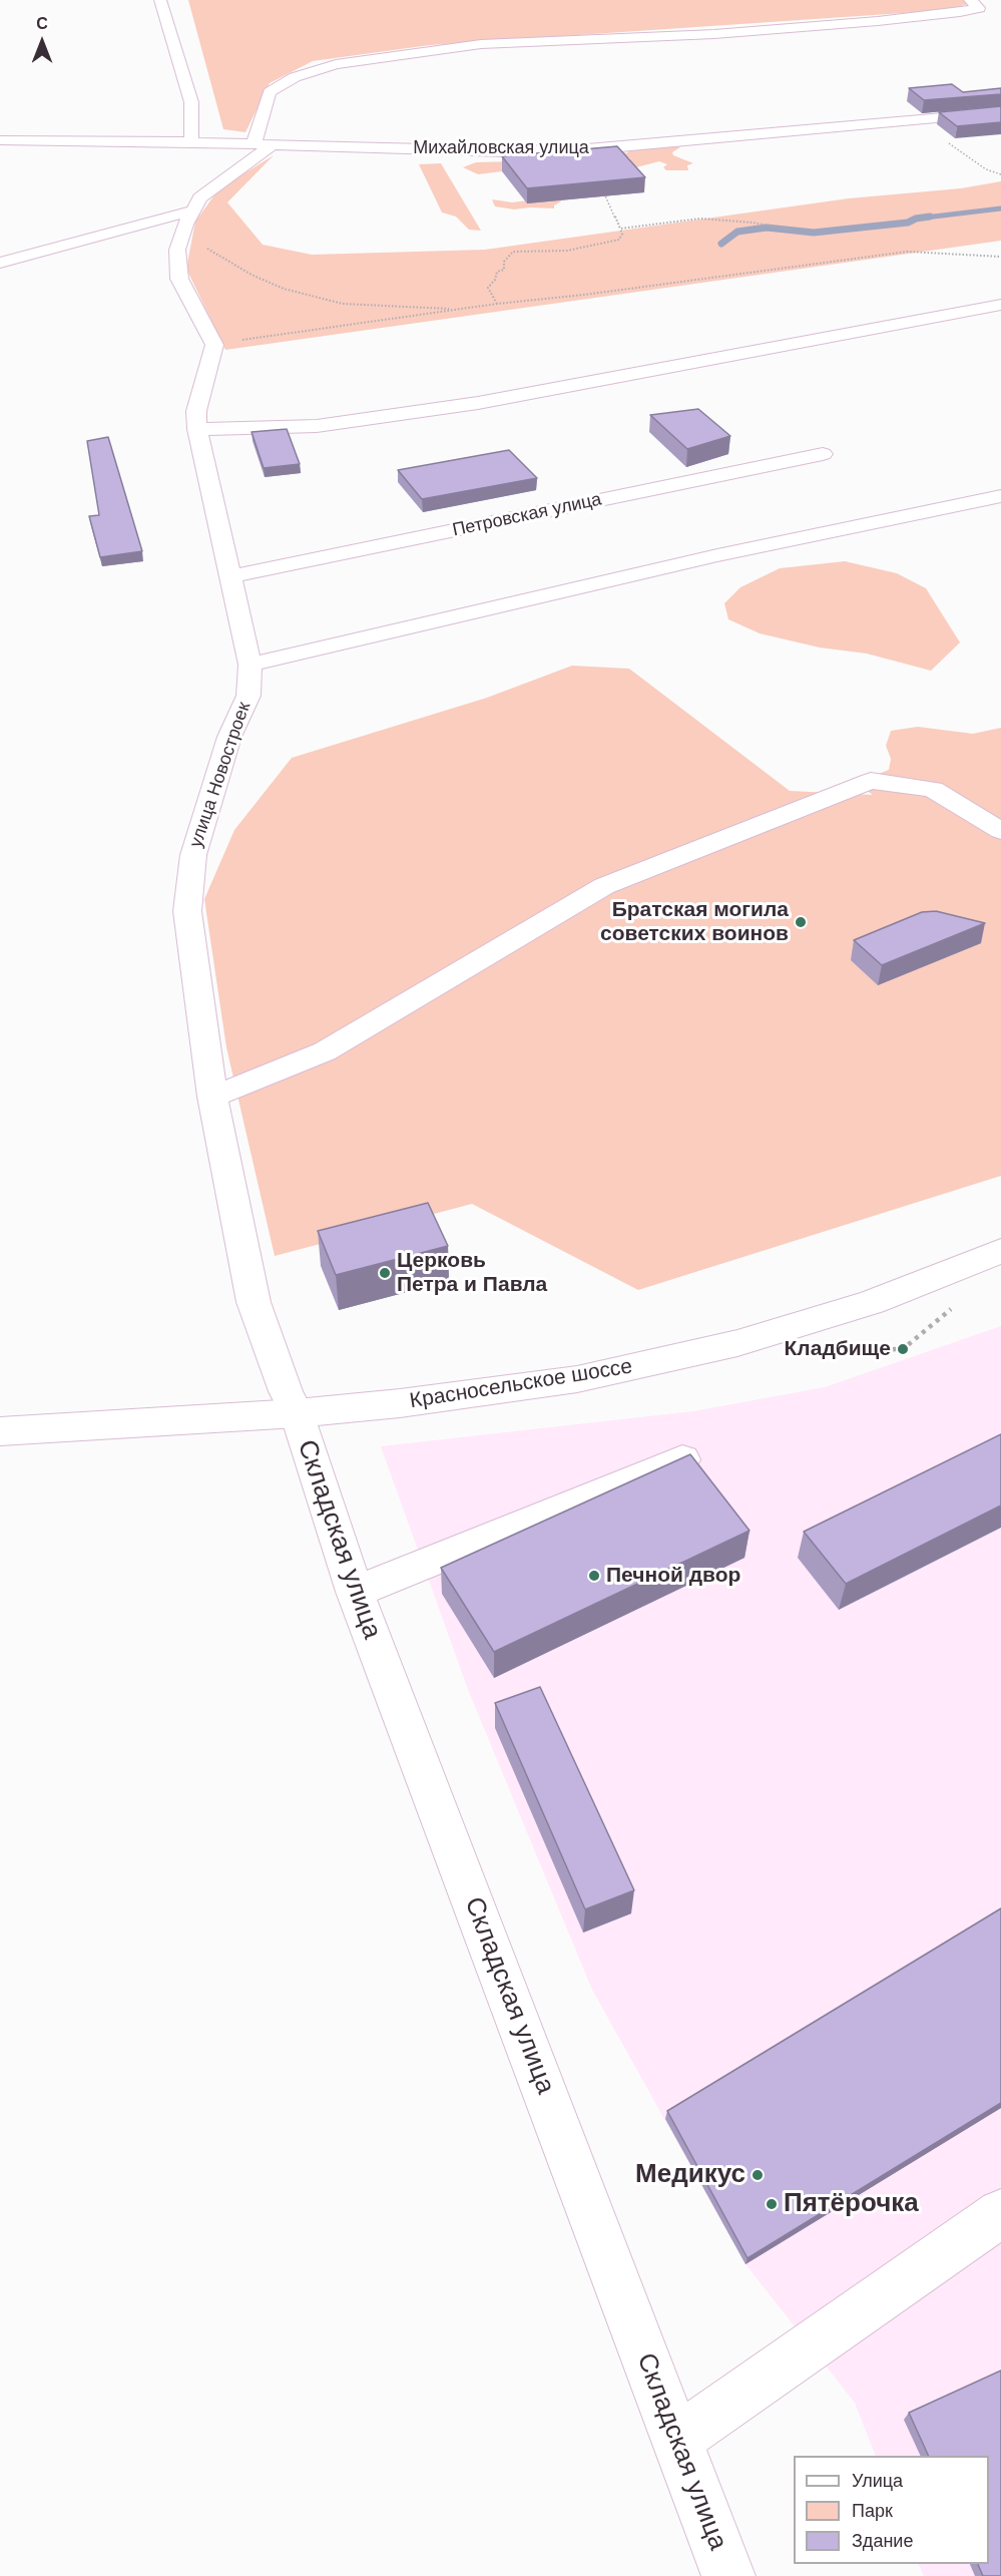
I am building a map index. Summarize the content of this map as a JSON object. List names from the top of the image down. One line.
{"streets":{"street":["Михайловская улица","Петровская улица","улица Новостроек","Красносельское шоссе","Складская улица"]},"crossings":[["Петровская улица","улица Новостроек"],["улица Новостроек","Красносельское шоссе"],["улица Новостроек","Складская улица"],["Красносельское шоссе","Складская улица"]],"places":["Братская могила советских воинов","Церковь Петра и Павла","Кладбище","Печной двор","Медикус","Пятёрочка"],"legend":["Улица","Парк","Здание"],"north":"top"}
